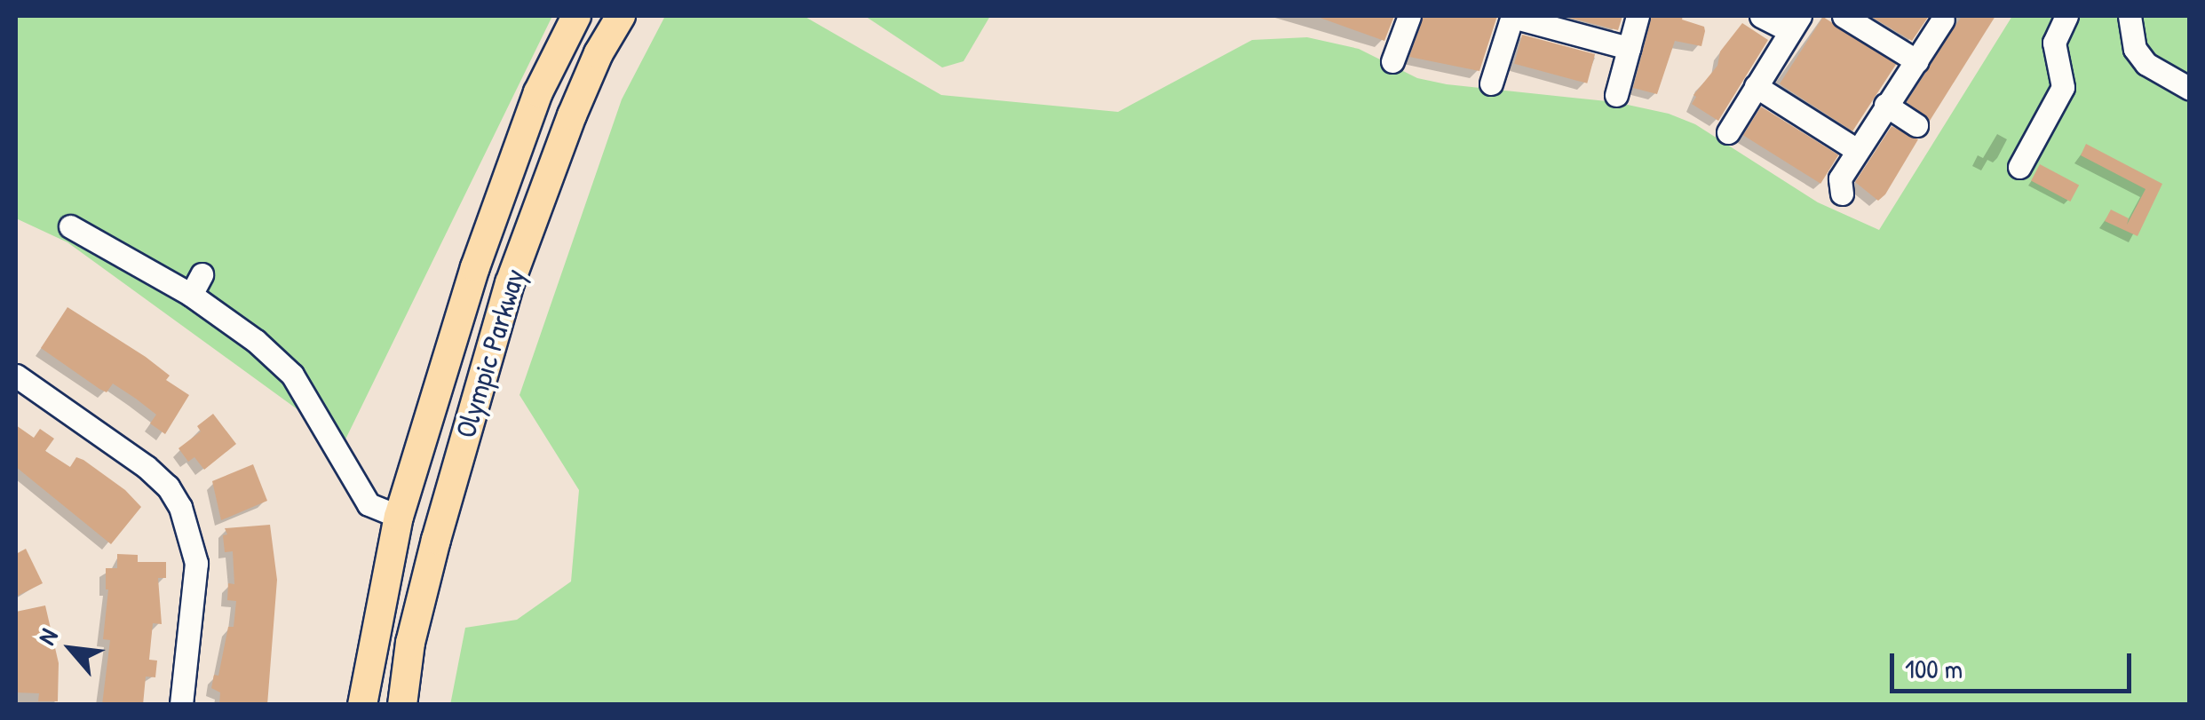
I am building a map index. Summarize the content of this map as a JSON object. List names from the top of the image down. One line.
{"streets":{"main road":["Olympic Parkway"]},"scale_bar":"100 m","north":"top left"}
